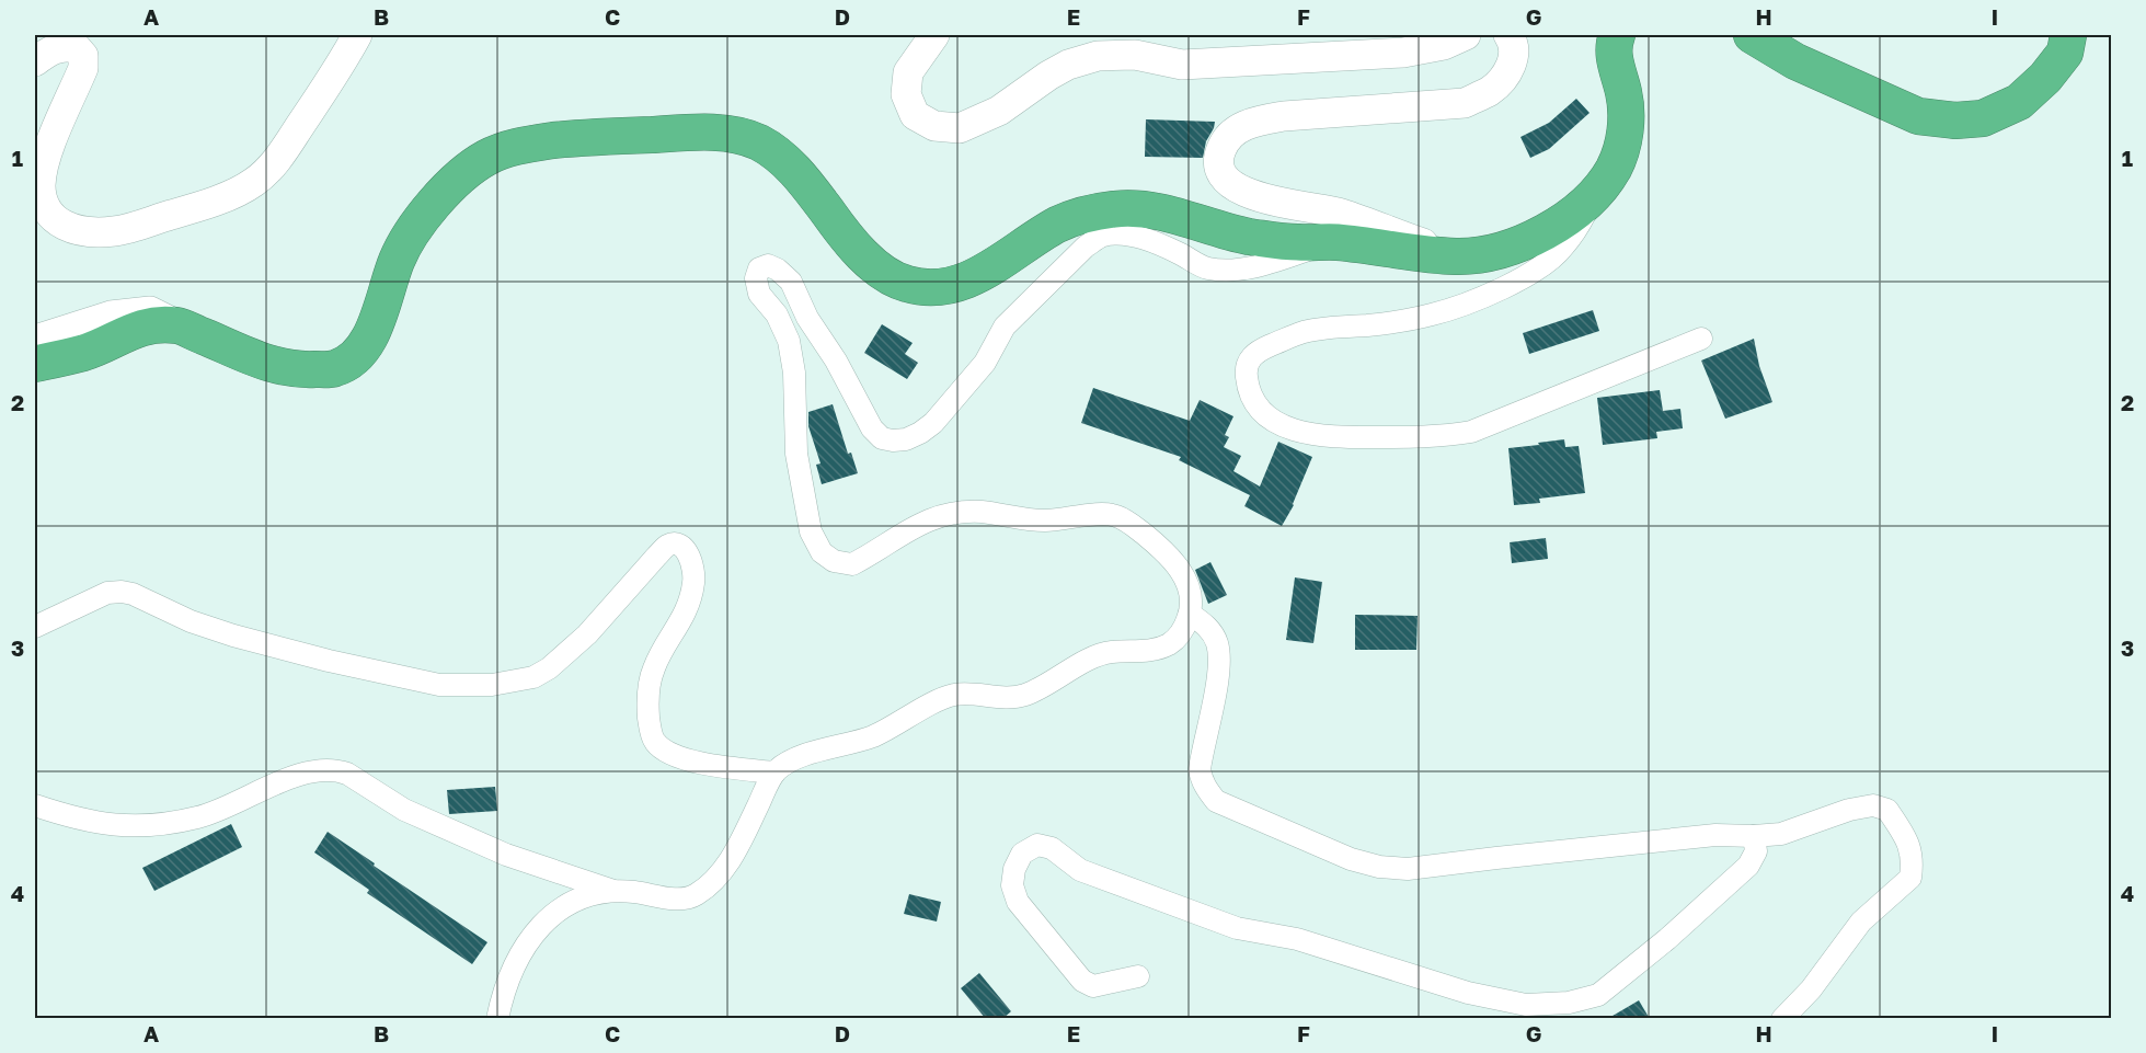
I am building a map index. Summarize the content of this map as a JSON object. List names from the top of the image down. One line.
{"grid":{"columns":["A","B","C","D","E","F","G","H","I"],"rows":["1","2","3","4"]}}
